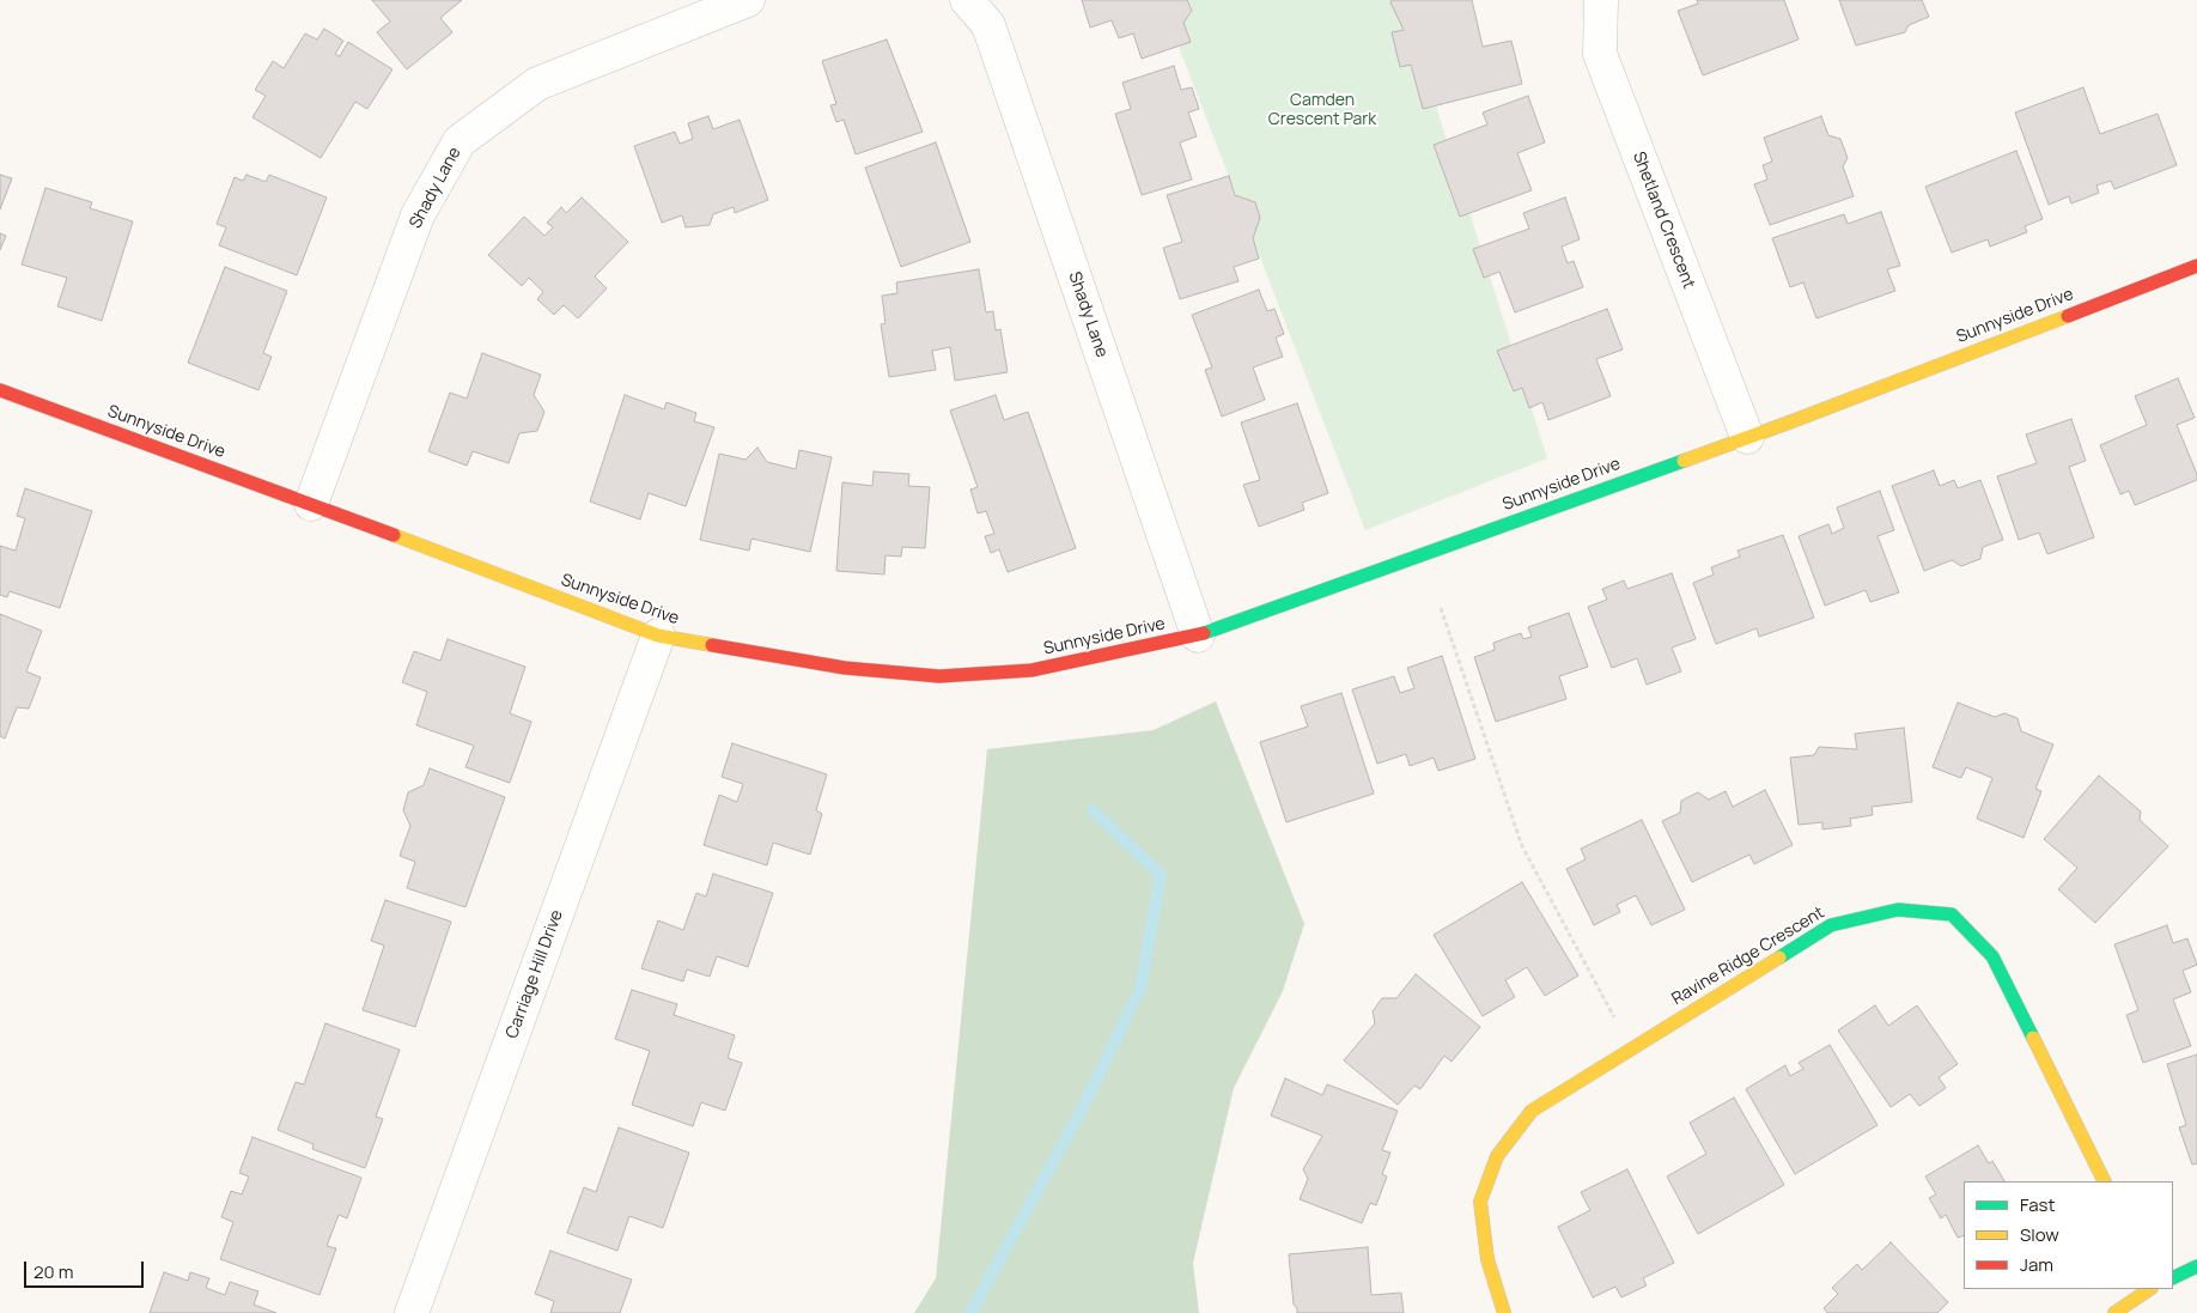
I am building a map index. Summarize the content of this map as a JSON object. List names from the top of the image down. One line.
{"streets":{"street":["Shady Lane","Shetland Crescent","Sunnyside Drive","Ravine Ridge Crescent","Carriage Hill Drive"]},"crossings":[["Shady Lane","Sunnyside Drive"],["Shetland Crescent","Sunnyside Drive"],["Sunnyside Drive","Carriage Hill Drive"]],"parks":["Camden Crescent Park"],"legend":["Fast","Slow","Jam"],"scale_bar":"20 m"}
